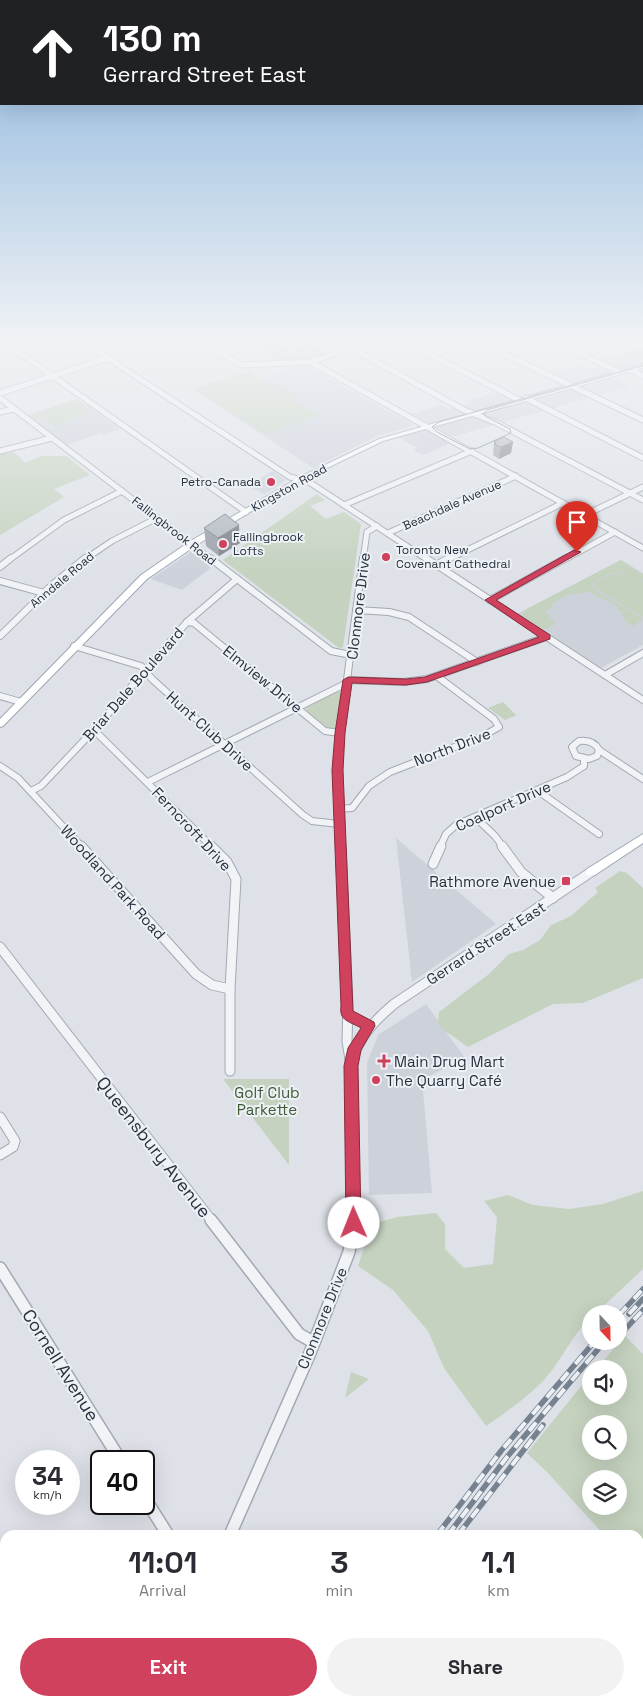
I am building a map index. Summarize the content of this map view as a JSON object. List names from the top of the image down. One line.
{"streets":{"main road":["Kingston Road","Gerrard Street East"],"street":["Beachdale Avenue","Fallingbrook Road","Anndale Road","Clonmore Drive","Elmview Drive","Briar Dale Boulevard","Hunt Club Drive","North Drive","Coalport Drive","Ferncroft Drive","Woodland Park Road","Queensbury Avenue","Cornell Avenue"]},"crossings":[["Kingston Road","Fallingbrook Road"],["Kingston Road","Hunt Club Drive"],["Fallingbrook Road","Anndale Road"],["Fallingbrook Road","Clonmore Drive"],["Fallingbrook Road","Briar Dale Boulevard"],["Clonmore Drive","Elmview Drive"],["Clonmore Drive","Hunt Club Drive"],["Clonmore Drive","North Drive"],["Clonmore Drive","Gerrard Street East"],["Clonmore Drive","Queensbury Avenue"],["Elmview Drive","Briar Dale Boulevard"],["Briar Dale Boulevard","Hunt Club Drive"],["Briar Dale Boulevard","Ferncroft Drive"],["Briar Dale Boulevard","Woodland Park Road"],["Ferncroft Drive","Woodland Park Road"]],"parks":["Golf Club Parkette"],"places":{"other":["Petro-Canada","Fallingbrook Lofts","Toronto New Covenant Cathedral","The Quarry Café"],"transit":["Rathmore Avenue"],"health":["Main Drug Mart"]},"north":"bottom","page":{"turn":["130 m","Gerrard Street East"],"speed":"34 km/h","limit":"40","eta":["11:01","Arrival","3","min","1.1","km"],"buttons":["Exit","Share"]}}
